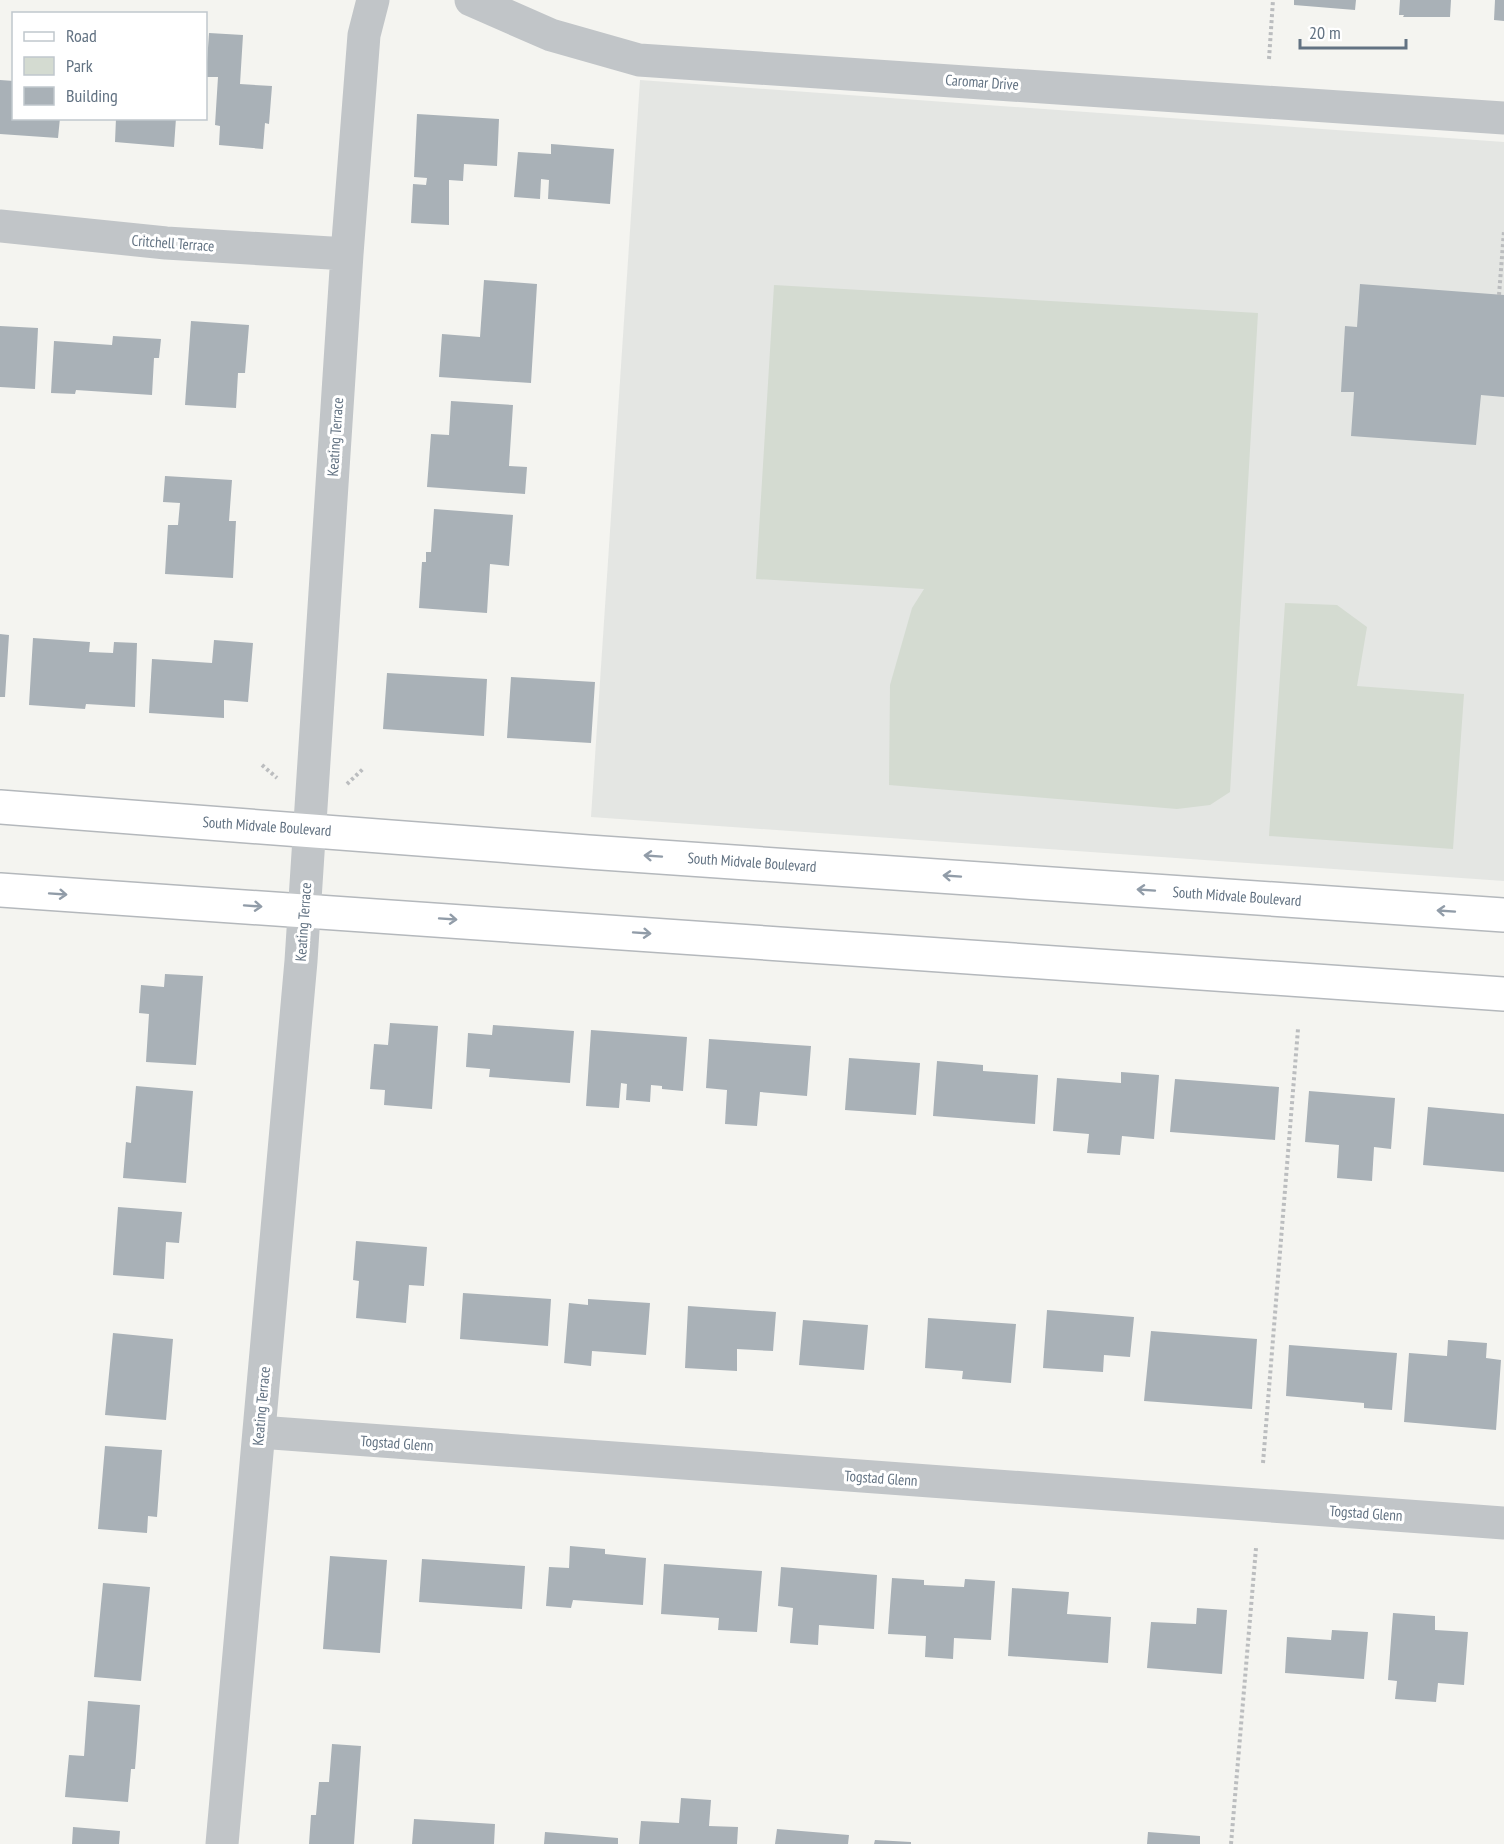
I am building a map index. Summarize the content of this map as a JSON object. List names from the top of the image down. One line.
{"streets":{"main road":["South Midvale Boulevard"],"street":["Caromar Drive","Critchell Terrace","Keating Terrace","Togstad Glenn"]},"crossings":[["Critchell Terrace","Keating Terrace"],["Keating Terrace","South Midvale Boulevard"],["Keating Terrace","Togstad Glenn"]],"legend":["Road","Park","Building"],"scale_bar":"20 m"}
